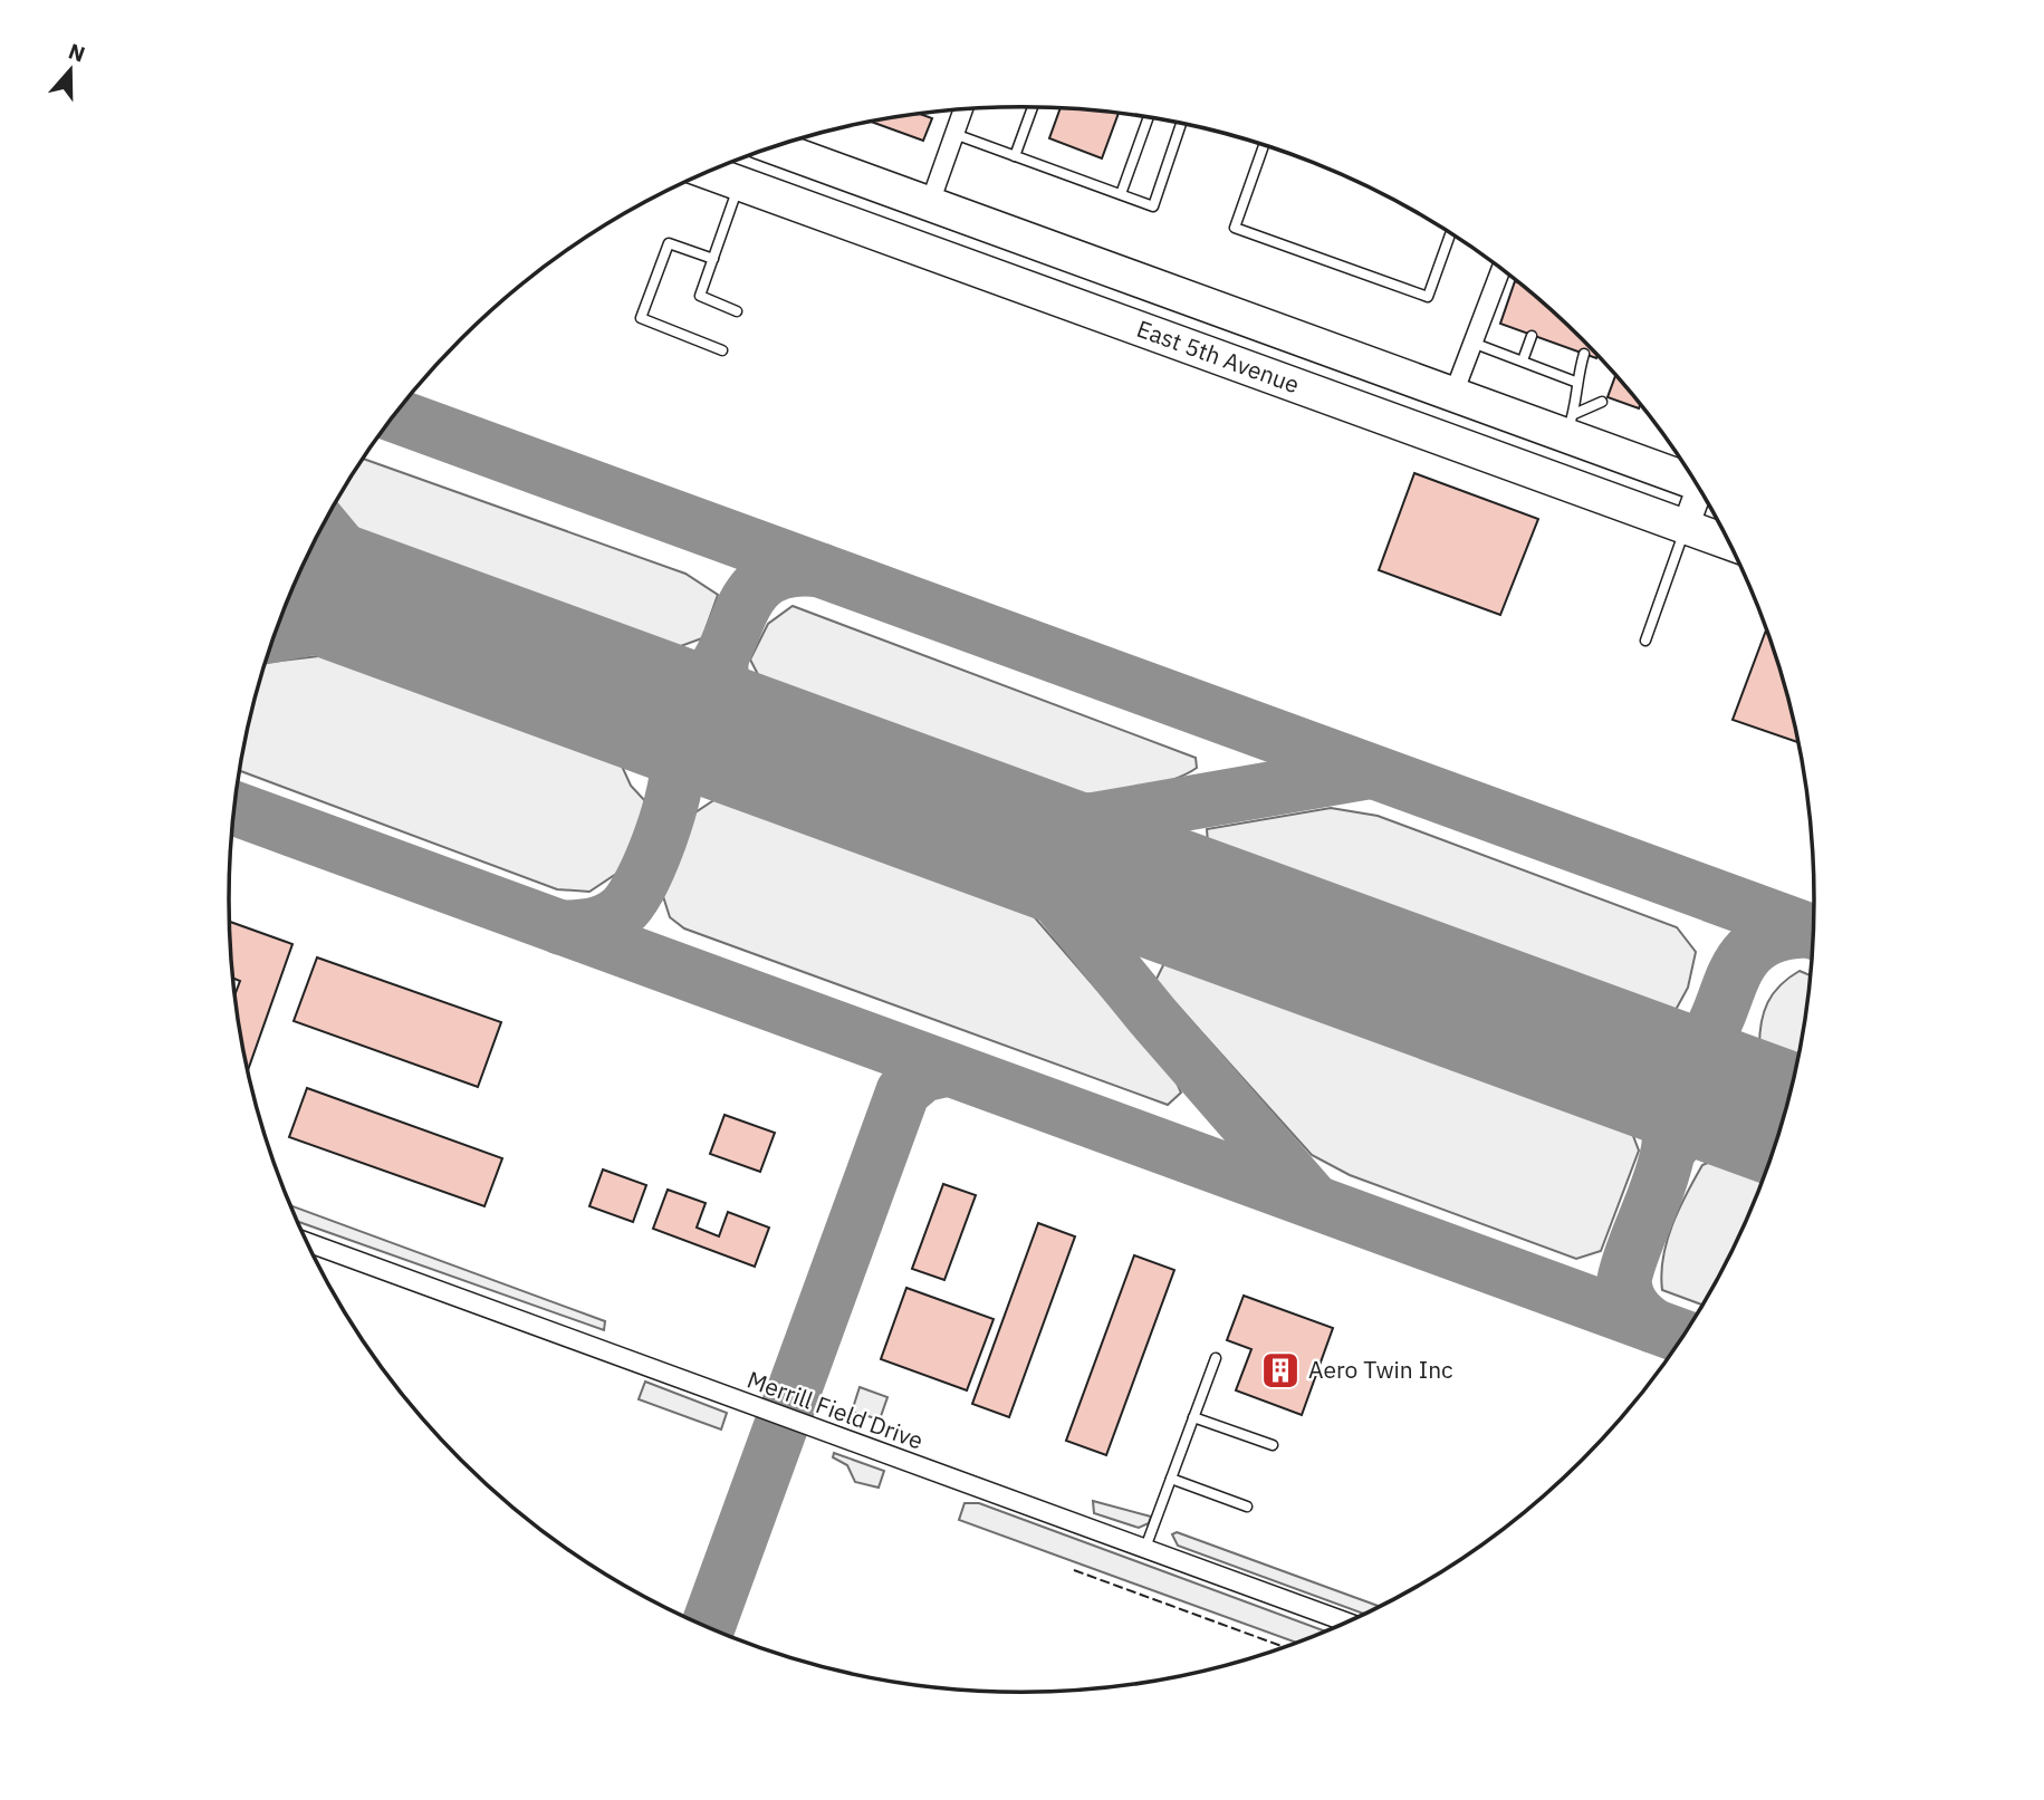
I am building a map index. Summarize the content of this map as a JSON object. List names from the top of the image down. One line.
{"streets":{"highway":["East 5th Avenue"],"street":["Merrill Field Drive"]},"places":{"building":["Aero Twin Inc"]},"north":"top"}
